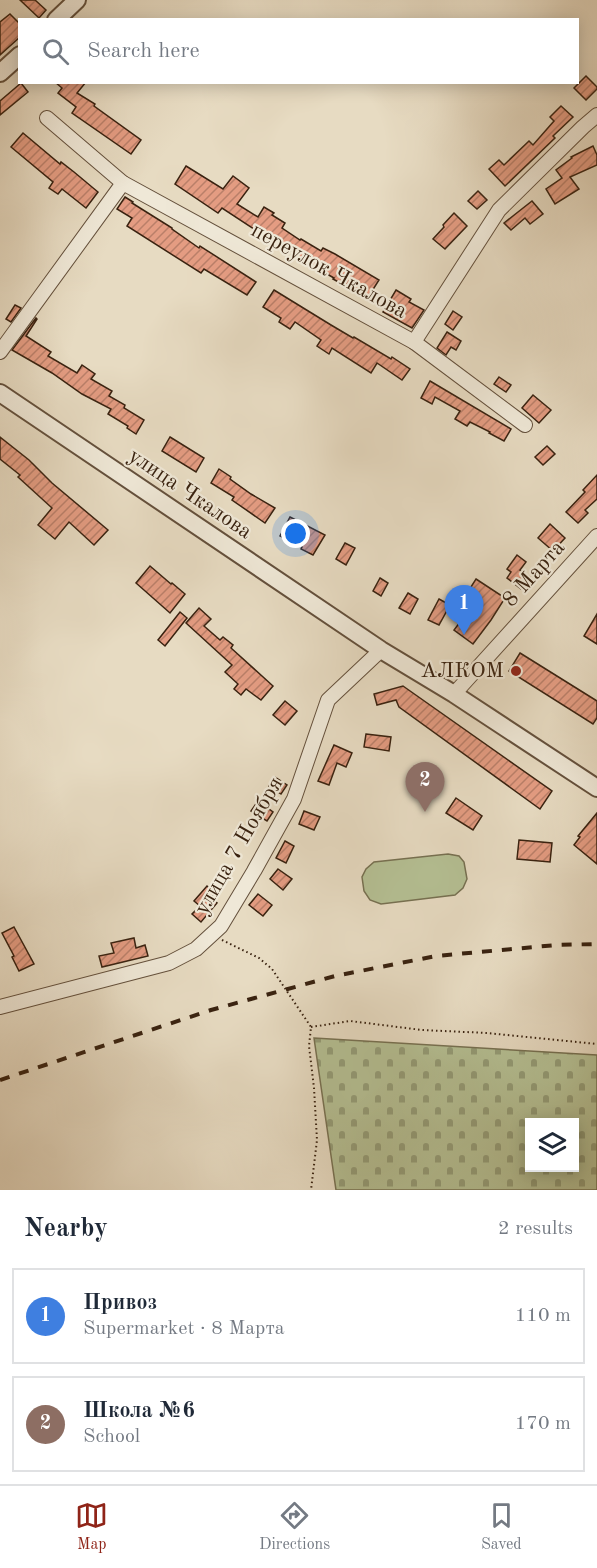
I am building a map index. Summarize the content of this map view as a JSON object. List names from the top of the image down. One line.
{"streets":{"street":["переулок Чкалова","улица Чкалова","8 Марта","улица 7 Ноября"]},"crossings":[["улица Чкалова","8 Марта"],["улица Чкалова","улица 7 Ноября"]],"places":["АЛКОМ"],"page":{"search":"Search here","pins":["1","2"],"heading":["Nearby","2 results"],"list":[{"mark":"1","name":"Привоз","note":"Supermarket · 8 Марта","value":"110 m"},{"mark":"2","name":"Школа №6","note":"School","value":"170 m"}],"nav":["Map","Directions","Saved"]}}
